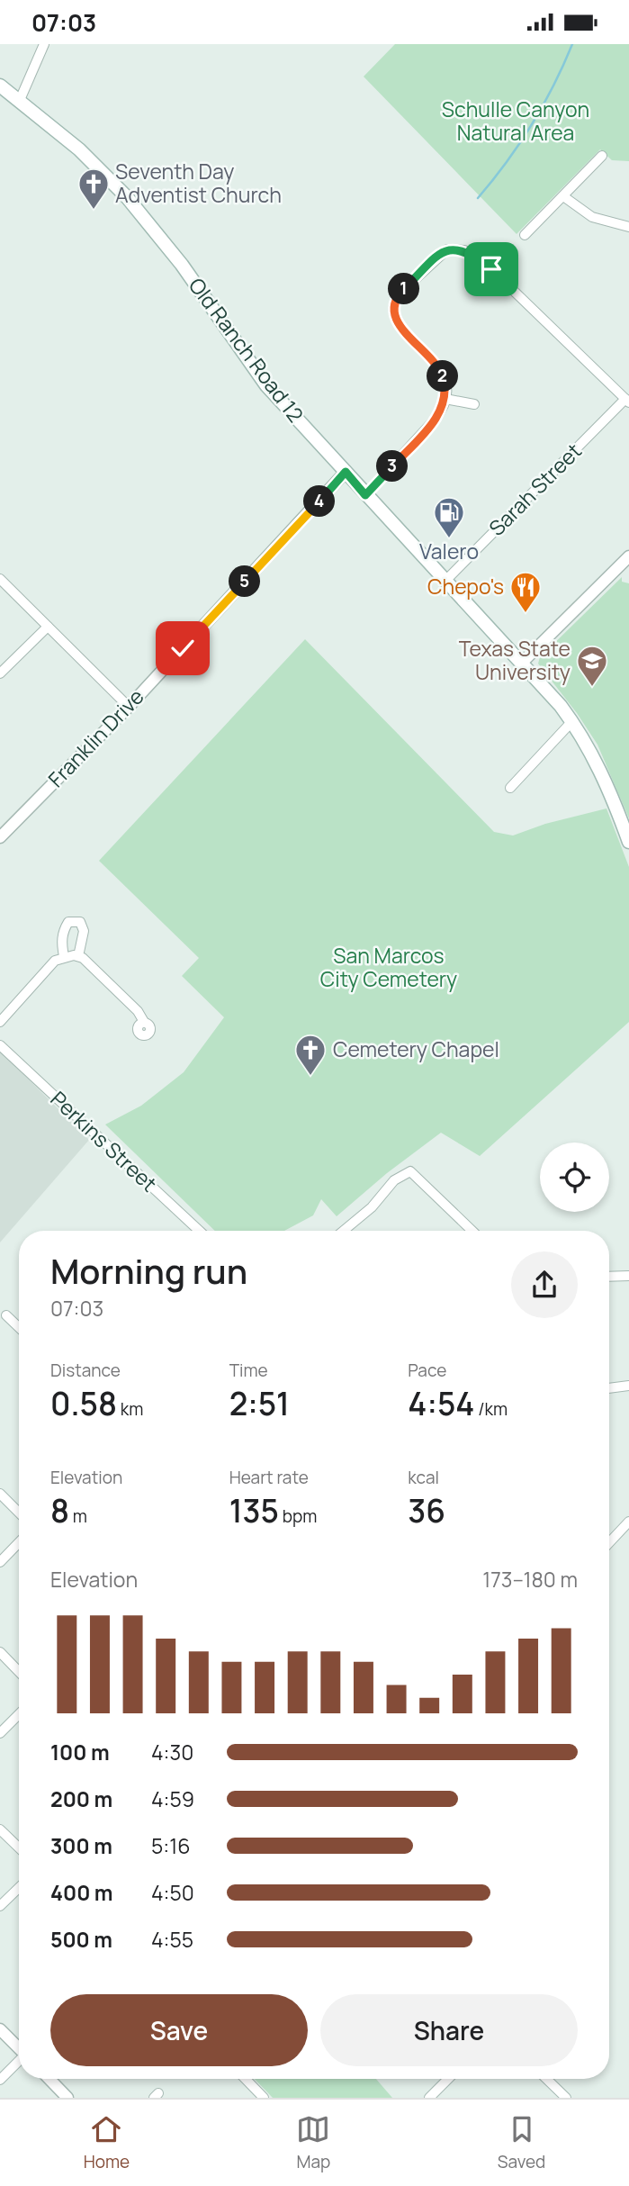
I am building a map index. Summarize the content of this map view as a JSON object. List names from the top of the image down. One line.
{"streets":{"main road":["Old Ranch Road 12"],"street":["Sarah Street","Franklin Drive","Perkins Street"]},"crossings":[["Old Ranch Road 12","Sarah Street"],["Old Ranch Road 12","Franklin Drive"]],"parks":["Schulle Canyon Natural Area","San Marcos City Cemetery"],"places":{"church":["Seventh Day Adventist Church","Cemetery Chapel"],"fuel station":["Valero"],"restaurant":["Chepo's"],"school or university":["Texas State University"]},"page":{"status":"07:03","pins":["1","2","3","4","5"],"heading":["Morning run","07:03"],"stats":[["Distance","0.58 km"],["Time","2:51"],["Pace","4:54 /km"],["Elevation","8 m"],["Heart rate","135 bpm"],["kcal","36"]],"chart":["Elevation","173–180 m"],"list":[{"name":"100 m","note":"4:30"},{"name":"200 m","note":"4:59"},{"name":"300 m","note":"5:16"},{"name":"400 m","note":"4:50"},{"name":"500 m","note":"4:55"}],"buttons":["Save","Share"],"tabs":["Home","Map","Saved"]}}
